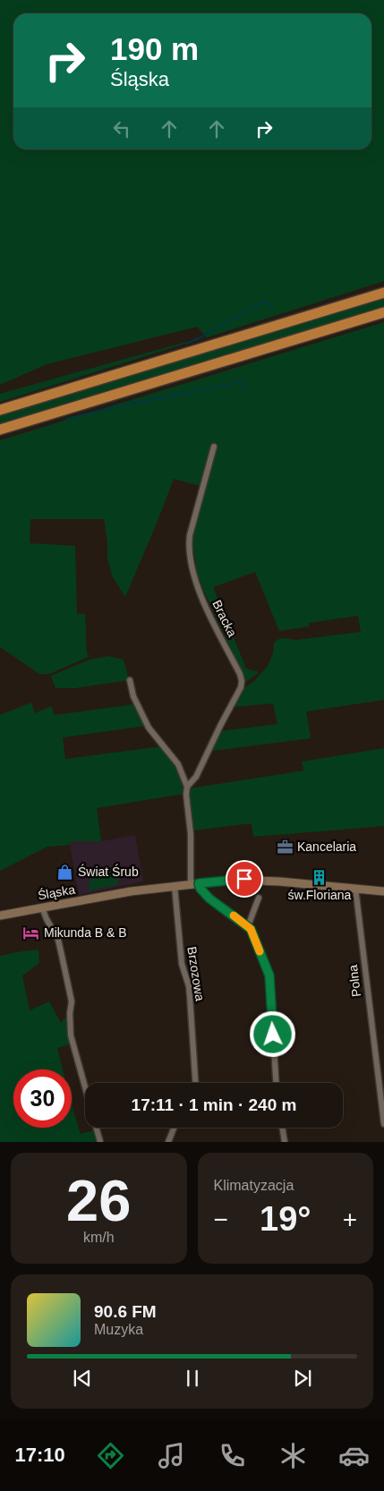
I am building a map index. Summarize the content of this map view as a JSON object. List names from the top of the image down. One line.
{"streets":{"main road":["Śląska"],"street":["Bracka","Brzozowa","Polna"]},"crossings":[["Śląska","Brzozowa"],["Śląska","Polna"]],"places":{"office":["Kancelaria"],"shop":["Świat Śrub"],"building":["św.Floriana"],"hotel":["Mikunda B & B"]},"page":{"turn":["190 m","Śląska"],"limit":"30","trip":"17:11 · 1 min · 240 m","tile":[["26","km/h"],"Klimatyzacja"],"heat":["−","19°","+"],"song":["90.6 FM","Muzyka"],"tabs":"17:10"}}
